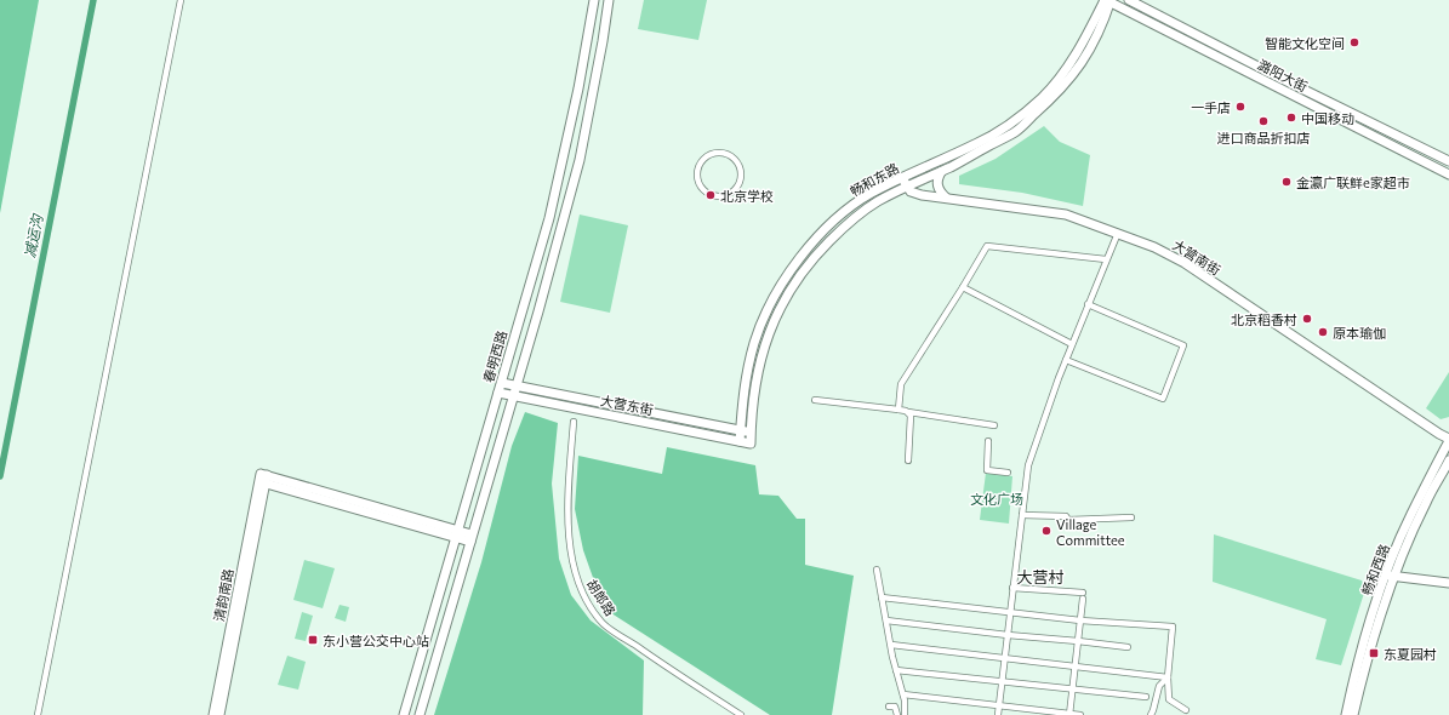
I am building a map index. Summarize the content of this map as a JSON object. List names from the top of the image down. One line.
{"streets":{"main road":["潞阳大街","畅和东路","大营南街","春明西路","大营东街","畅和西路","清韵南路"],"street":["胡郎路"]},"crossings":[["潞阳大街","畅和东路"],["畅和东路","大营南街"],["畅和东路","大营东街"],["大营南街","畅和西路"],["春明西路","大营东街"]],"districts":["大营村"],"water":["减运沟"],"parks":["文化广场"],"places":{"other":["智能文化空间","一手店","中国移动","进口商品折扣店","金瀛广联鲜e家超市","北京学校","北京稻香村","原本瑜伽","Village Committee"],"transit":["东小营公交中心站","东夏园村"]}}
